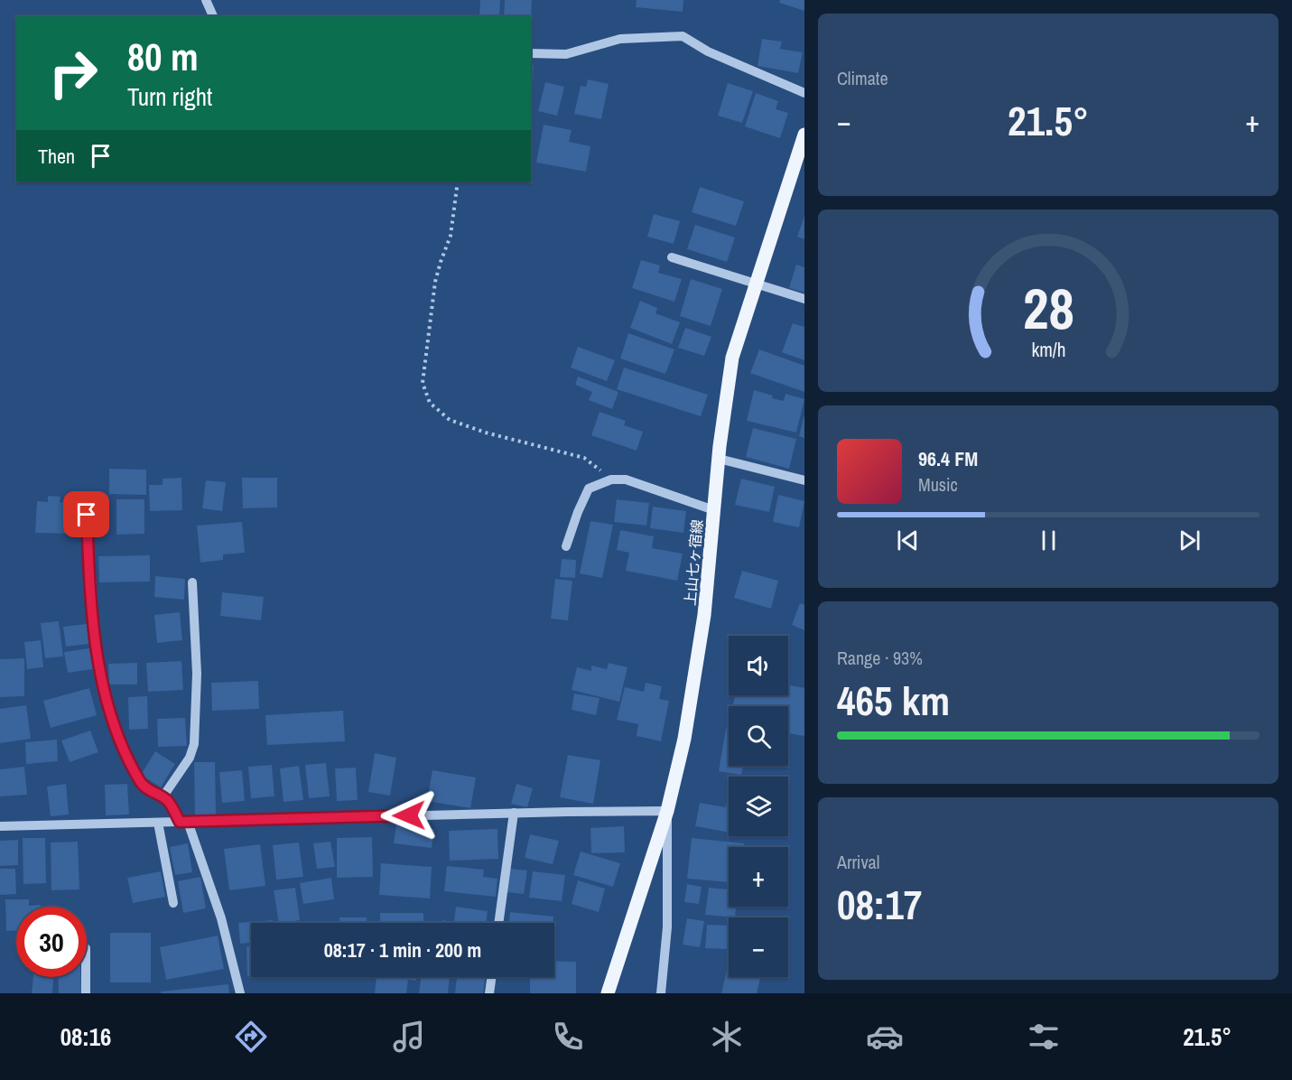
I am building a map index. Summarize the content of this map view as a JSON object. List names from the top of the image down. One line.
{"streets":{"main road":["上山七ヶ宿線"]},"page":{"tile":["Climate",["Range · 93%","465 km"],["Arrival","08:17"]],"turn":["80 m","Turn right"],"heat":["−","21.5°","+"],"then":"Then","song":["96.4 FM","Music"],"map_buttons":["+","−"],"limit":"30","trip":"08:17 · 1 min · 200 m","tabs":["08:16","21.5°"],"gauge":["28","km/h"]}}
